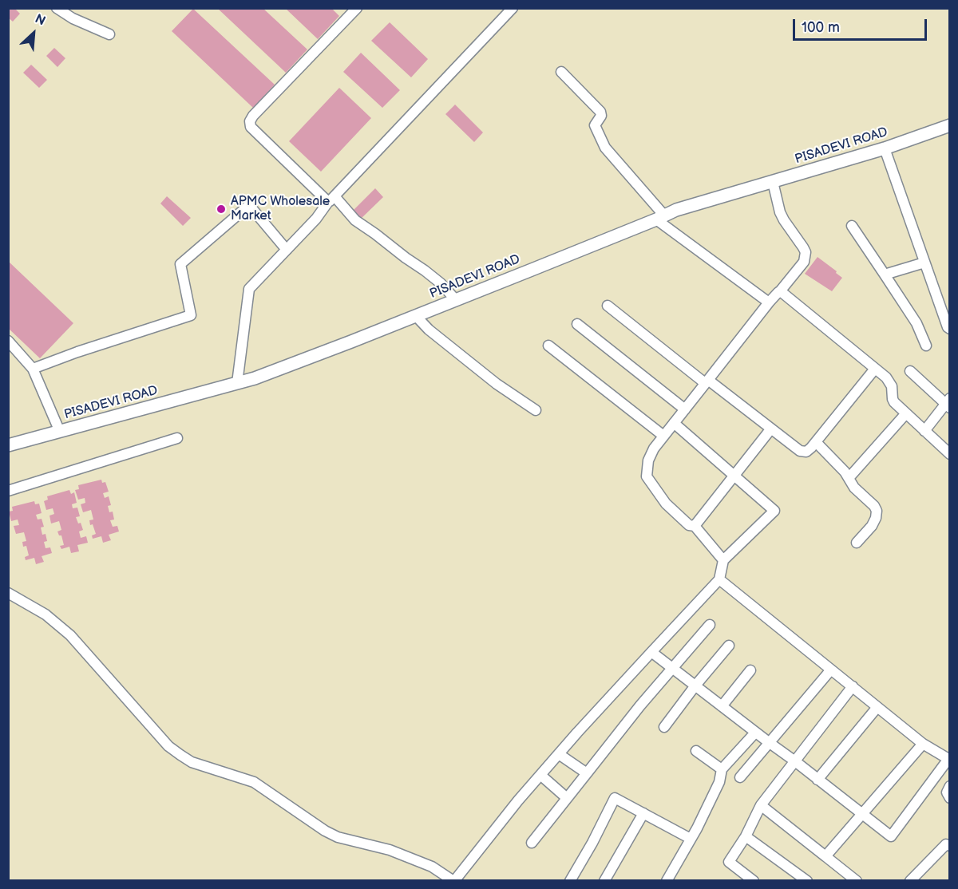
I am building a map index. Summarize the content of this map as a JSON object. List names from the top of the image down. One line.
{"streets":{"street":["PISADEVI ROAD"]},"places":["APMC Wholesale Market"],"scale_bar":"100 m","north":"top right"}
